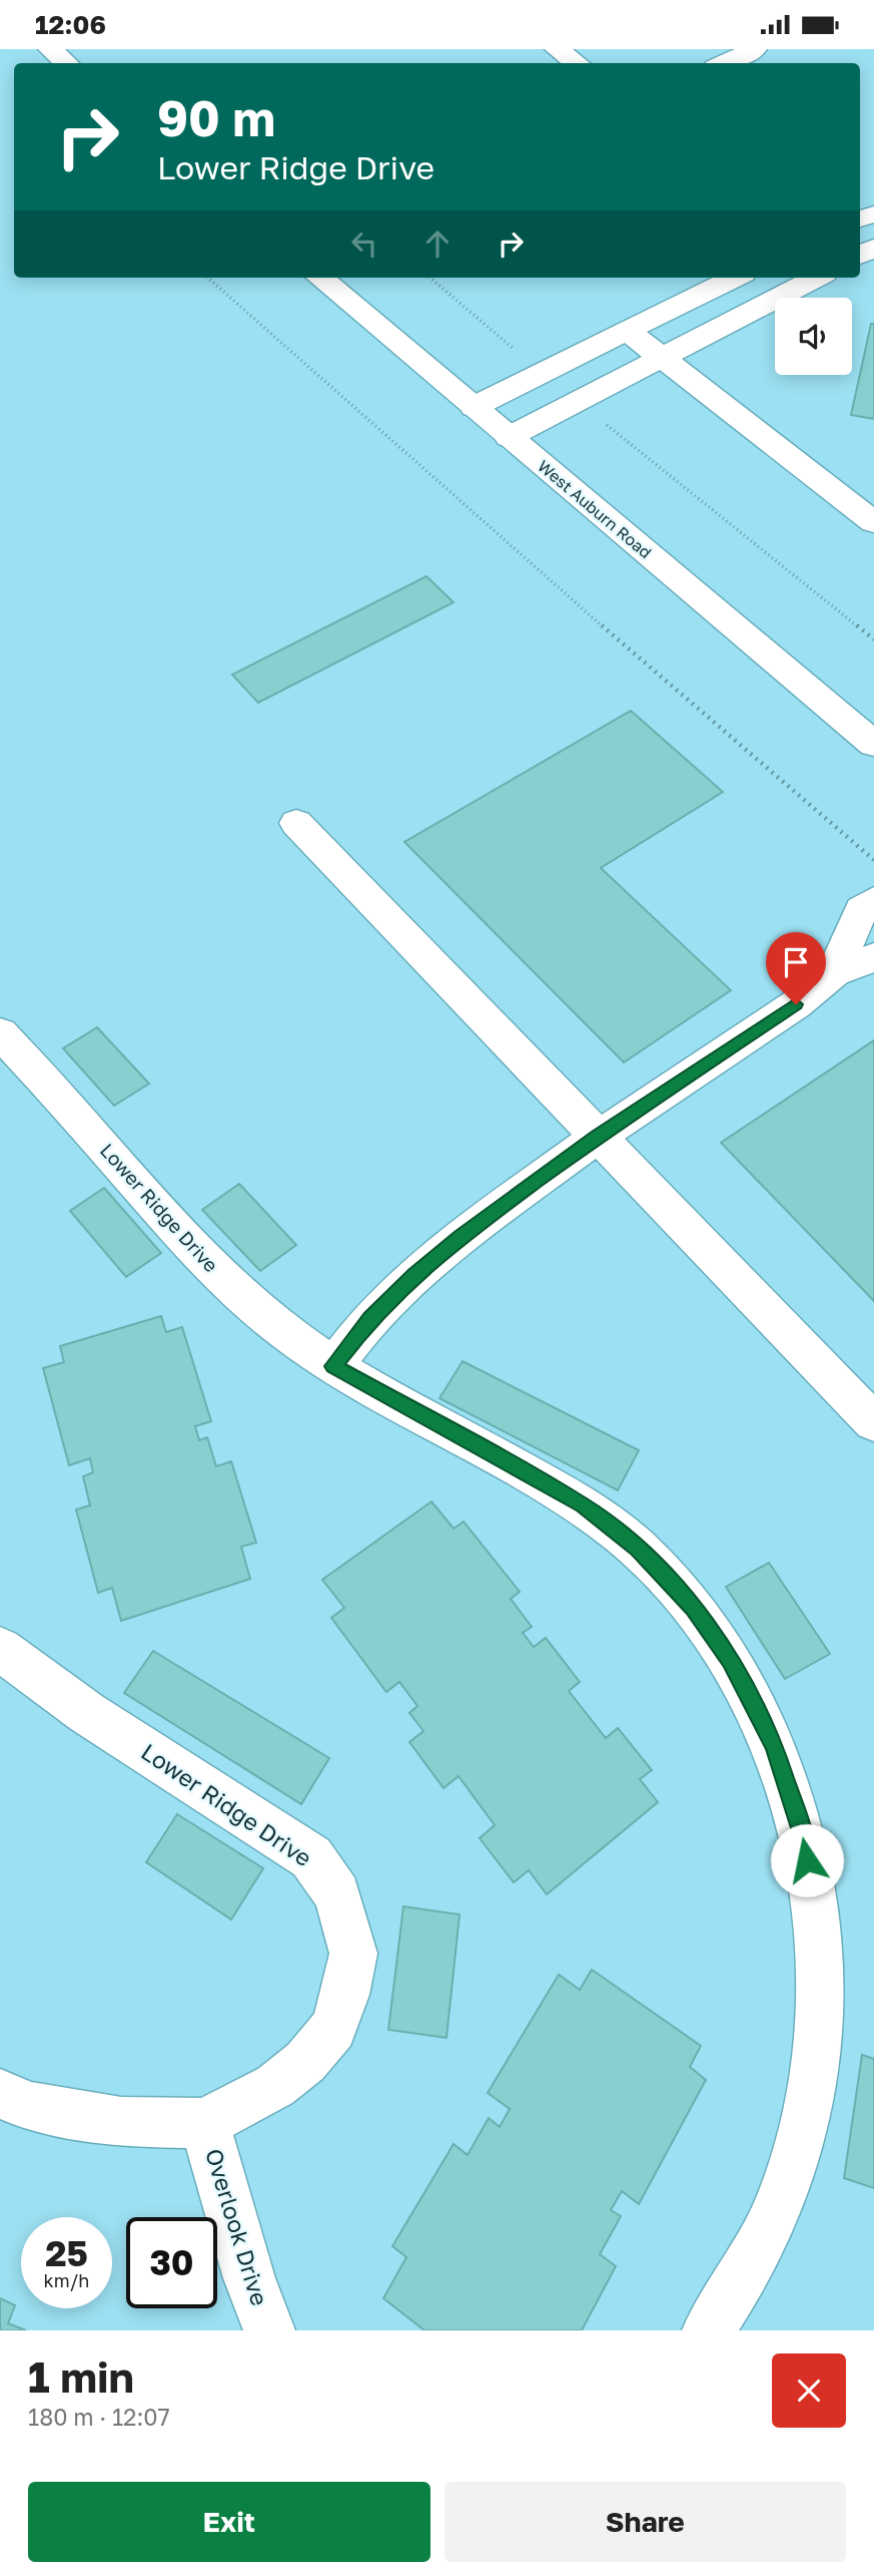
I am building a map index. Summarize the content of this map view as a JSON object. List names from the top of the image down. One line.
{"streets":{"street":["West Auburn Road","Lower Ridge Drive","Overlook Drive"]},"crossings":[["Lower Ridge Drive","Overlook Drive"]],"page":{"status":"12:06","turn":["90 m","Lower Ridge Drive"],"speed":"25 km/h","limit":"30","heading":["1 min","180 m · 12:07"],"buttons":["Exit","Share"]}}
